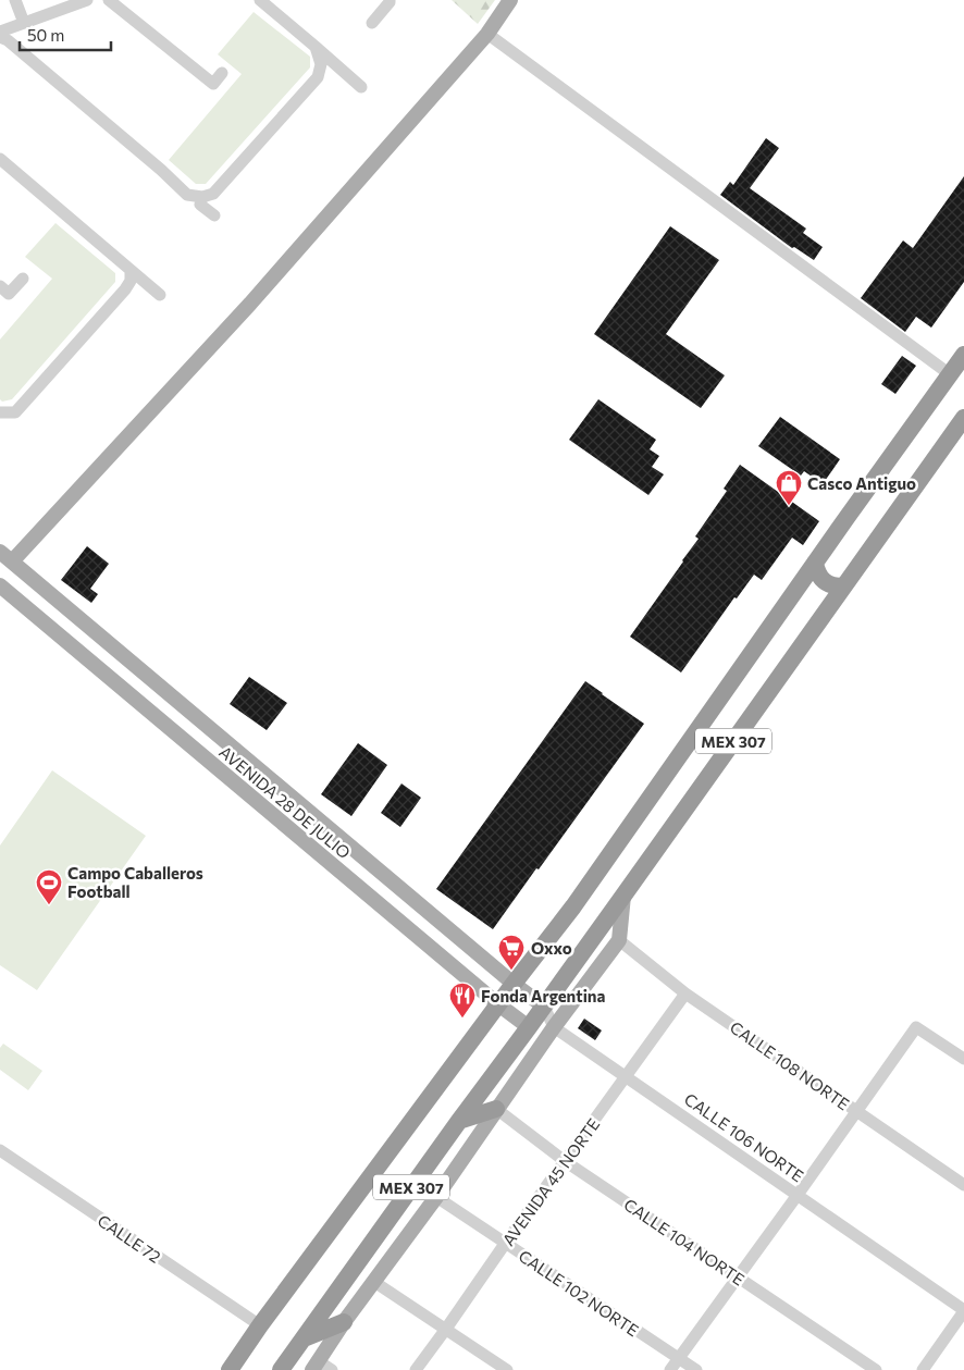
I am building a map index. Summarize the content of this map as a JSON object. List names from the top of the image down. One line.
{"streets":{"highway":["MEX 307"],"main road":["AVENIDA 28 DE JULIO"],"street":["CALLE 108 NORTE","CALLE 106 NORTE","AVENIDA 45 NORTE","CALLE 72","CALLE 104 NORTE","CALLE 102 NORTE"]},"crossings":[["MEX 307","AVENIDA 28 DE JULIO"],["MEX 307","CALLE 72"],["CALLE 108 NORTE","AVENIDA 45 NORTE"],["CALLE 106 NORTE","AVENIDA 45 NORTE"],["AVENIDA 45 NORTE","CALLE 104 NORTE"],["AVENIDA 45 NORTE","CALLE 102 NORTE"]],"places":{"shop":["Casco Antiguo"],"sports":["Campo Caballeros Football"],"supermarket":["Oxxo"],"restaurant":["Fonda Argentina"]},"scale_bar":"50 m"}
